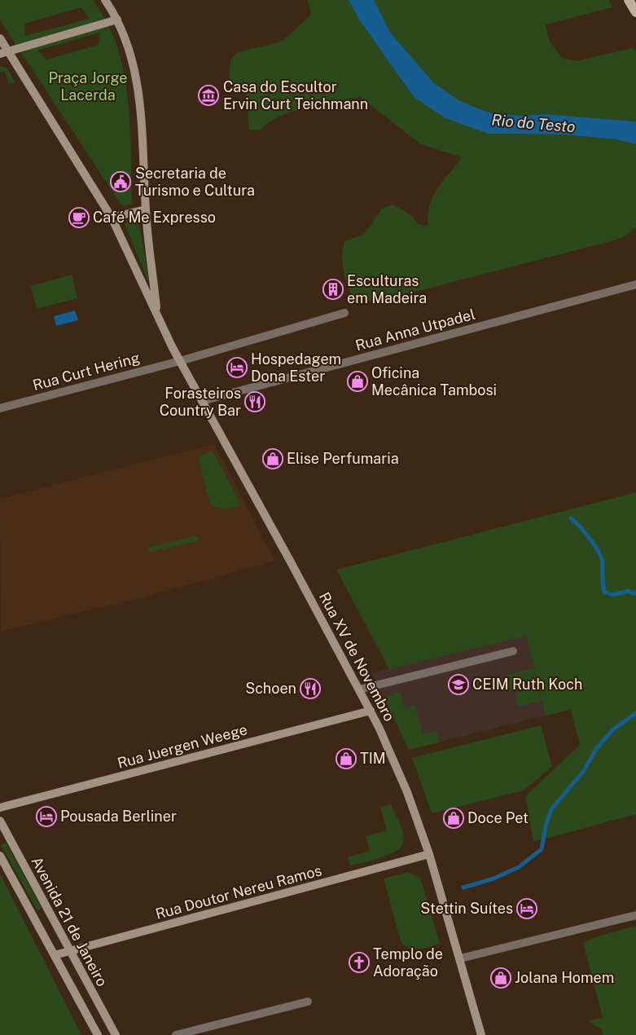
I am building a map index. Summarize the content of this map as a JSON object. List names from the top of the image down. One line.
{"streets":{"main road":["Rua XV de Novembro","Rua Juergen Weege","Rua Doutor Nereu Ramos","Avenida 21 de Janeiro"],"street":["Rua Anna Utpadel","Rua Curt Hering"]},"crossings":[["Rua Anna Utpadel","Rua XV de Novembro"],["Rua Curt Hering","Rua XV de Novembro"],["Rua XV de Novembro","Rua Juergen Weege"],["Rua XV de Novembro","Rua Doutor Nereu Ramos"],["Rua Doutor Nereu Ramos","Avenida 21 de Janeiro"]],"water":["Rio do Testo"],"parks":["Praça Jorge Lacerda"],"places":{"museum":["Casa do Escultor Ervin Curt Teichmann"],"public building":["Secretaria de Turismo e Cultura"],"cafe":["Café Me Expresso"],"building":["Esculturas em Madeira"],"hotel":["Hospedagem Dona Ester","Pousada Berliner","Stettin Suítes"],"shop":["Oficina Mecânica Tambosi","Elise Perfumaria","TIM","Doce Pet","Jolana Homem"],"restaurant":["Forasteiros Country Bar","Schoen"],"school or university":["CEIM Ruth Koch"],"church":["Templo de Adoração"]}}
